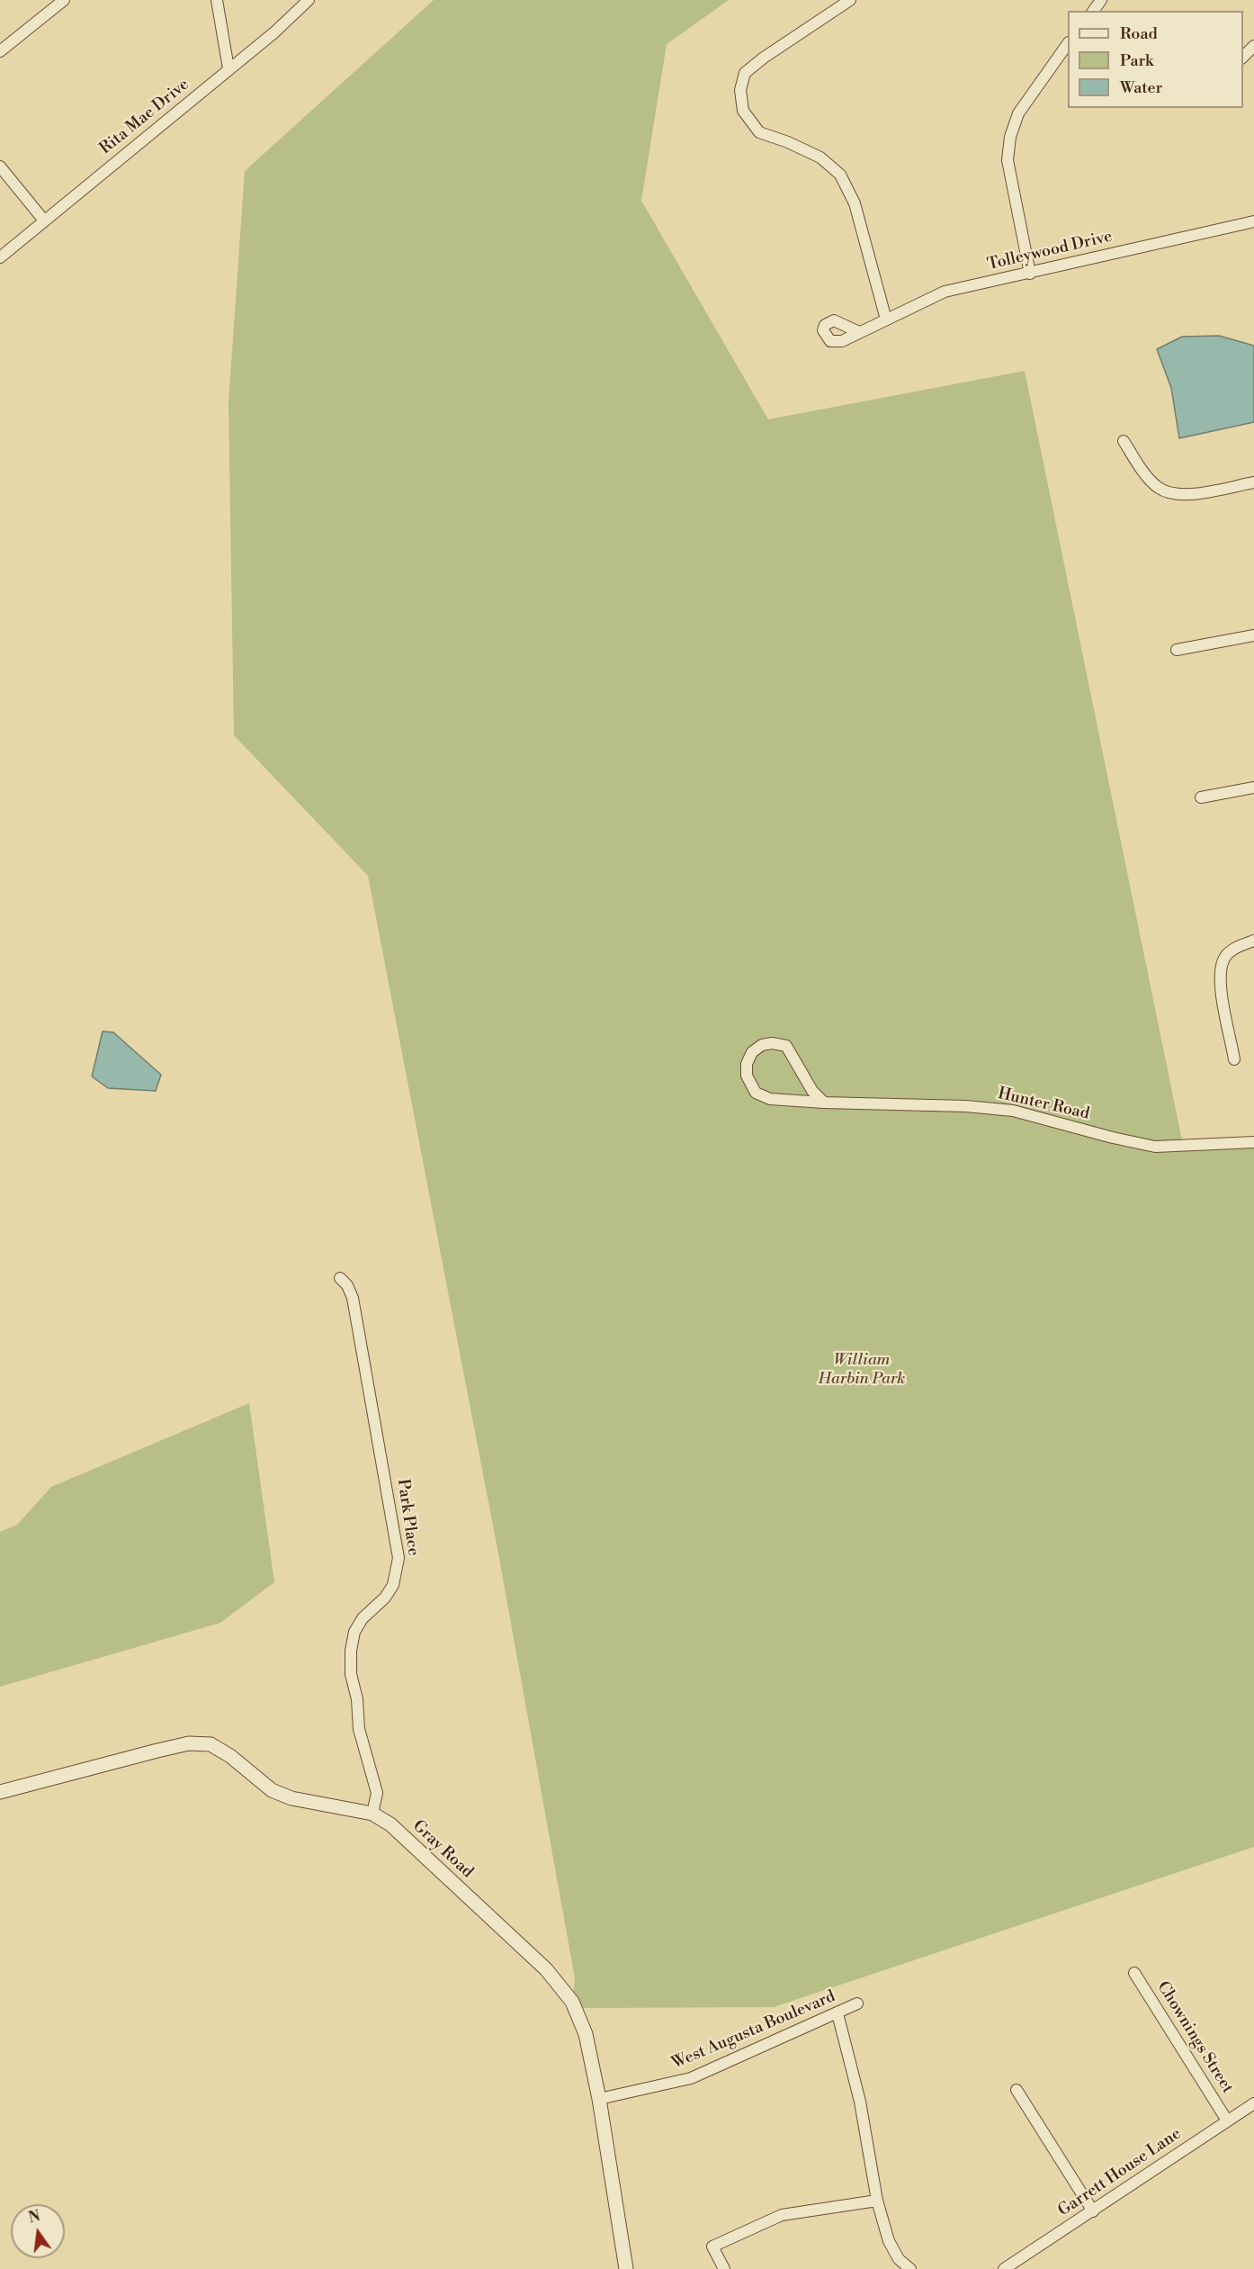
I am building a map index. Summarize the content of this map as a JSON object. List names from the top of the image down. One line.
{"streets":{"street":["Rita Mae Drive","Tolleywood Drive","Hunter Road","Park Place","Gray Road","West Augusta Boulevard","Chownings Street","Garrett House Lane"]},"crossings":[["Park Place","Gray Road"],["Gray Road","West Augusta Boulevard"],["Chownings Street","Garrett House Lane"]],"parks":["William Harbin Park"],"legend":["Road","Park","Water"],"north":"top"}
